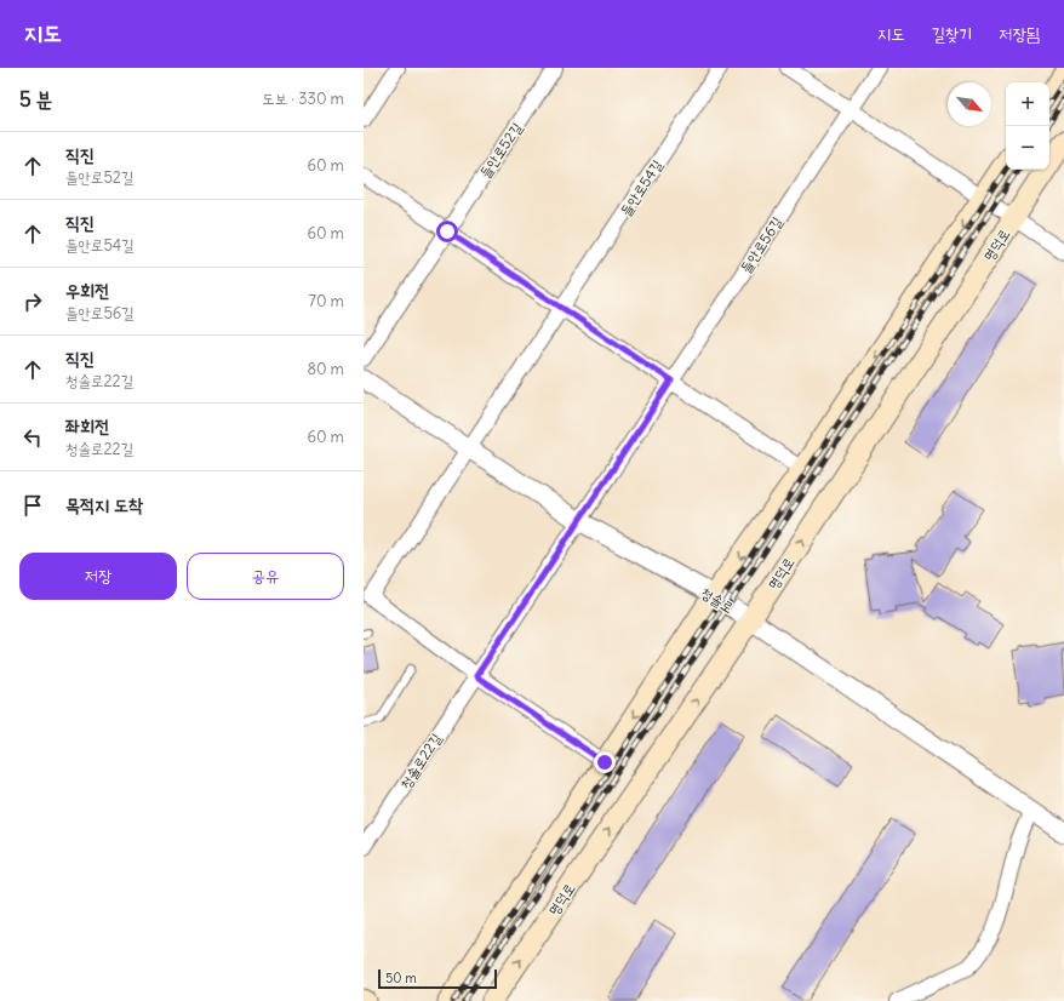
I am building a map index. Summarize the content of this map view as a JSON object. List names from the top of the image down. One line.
{"streets":{"main road":["명덕로"],"street":["들안로52길","들안로54길","들안로56길","청솔로","청솔로22길"]},"crossings":[["들안로54길","청솔로"],["들안로54길","청솔로22길"],["들안로56길","청솔로"],["들안로56길","청솔로22길"],["명덕로","청솔로"],["청솔로","청솔로22길"]],"scale_bar":"50 m","north":"bottom right","page":{"header":"지도","nav":["지도","길찾기","저장됨"],"heading":["5 분","도보 · 330 m"],"map_buttons":["+","−"],"list":[["직진","들안로52길","60 m"],["직진","들안로54길","60 m"],["우회전","들안로56길","70 m"],["직진","청솔로22길","80 m"],["좌회전","청솔로22길","60 m"],"목적지 도착"],"buttons":["저장","공유"],"scale":"50 m"}}
